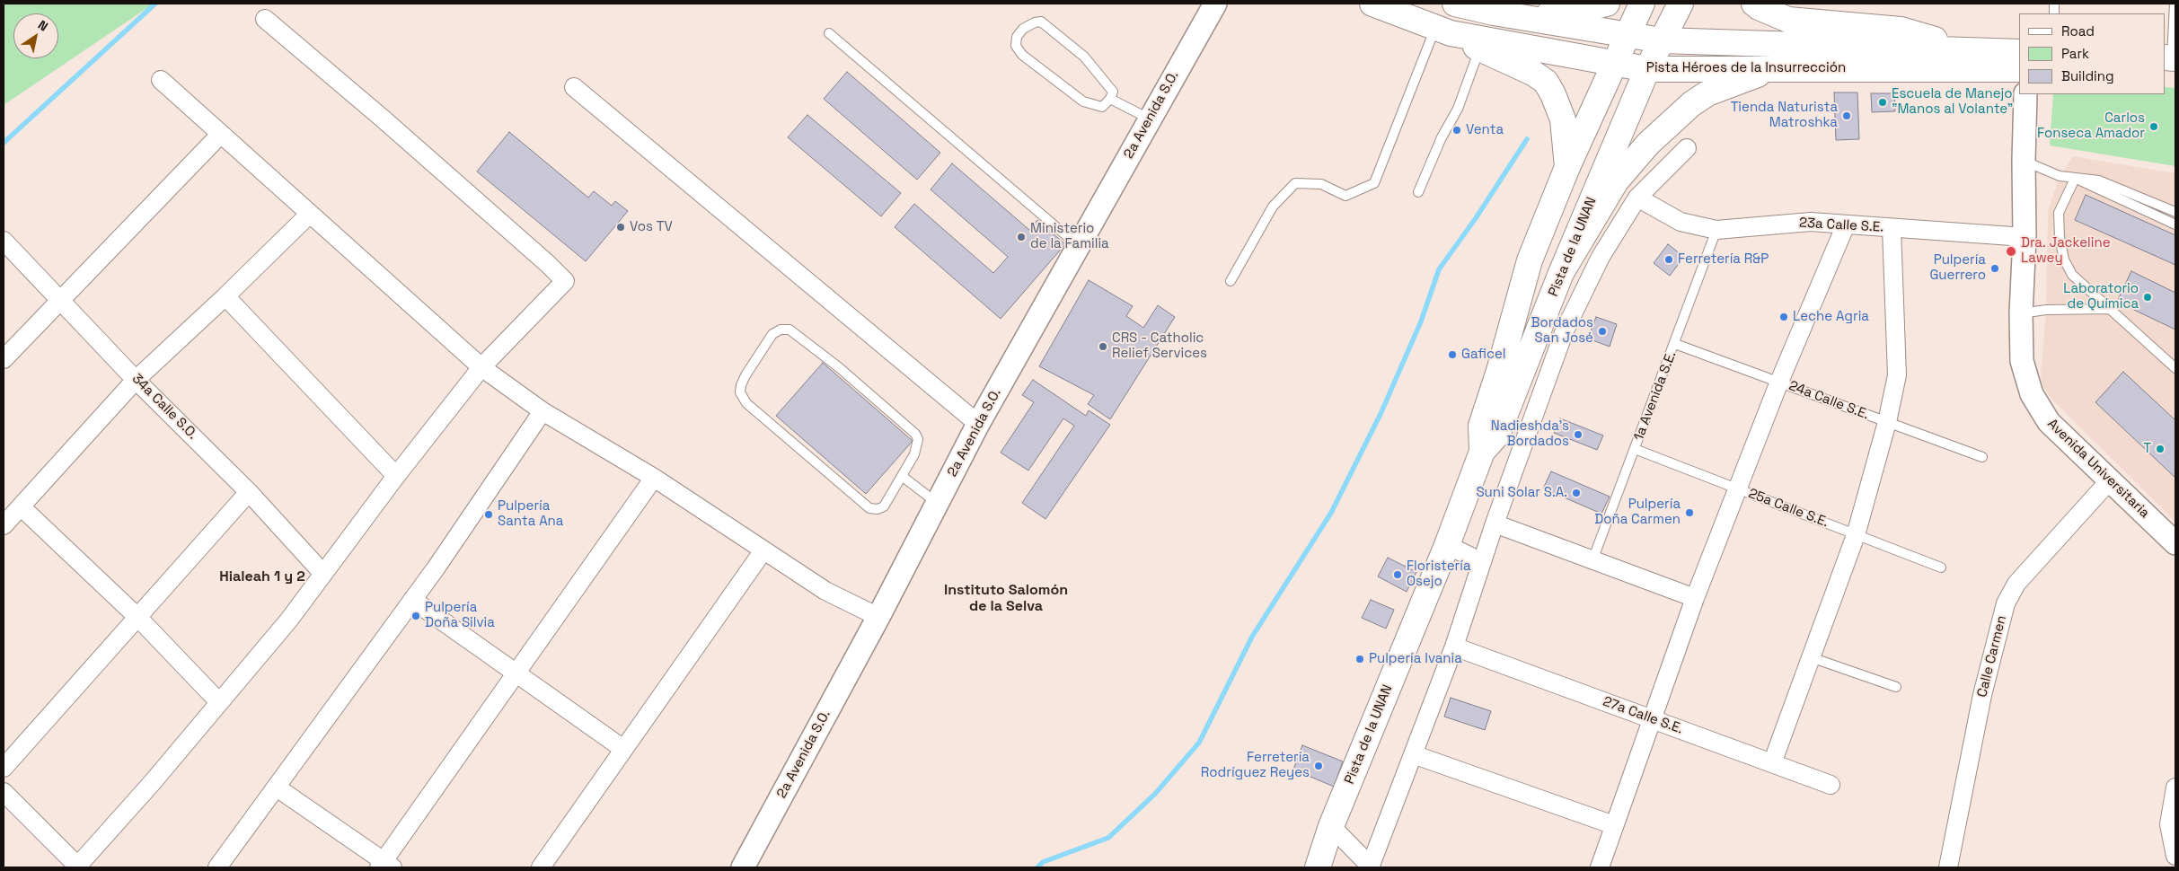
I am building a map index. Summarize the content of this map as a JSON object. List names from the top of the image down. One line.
{"streets":{"main road":["Pista Héroes de la Insurrección","Pista de la UNAN"],"street":["2a Avenida S.O.","23a Calle S.E.","34a Calle S.O.","Avenida Universitaria","Calle Carmen","27a Calle S.E."],"lane":["1a Avenida S.E.","24a Calle S.E.","25a Calle S.E."]},"crossings":[["Pista Héroes de la Insurrección","Pista de la UNAN"],["23a Calle S.E.","1a Avenida S.E."],["23a Calle S.E.","Avenida Universitaria"],["1a Avenida S.E.","24a Calle S.E."],["1a Avenida S.E.","25a Calle S.E."],["Avenida Universitaria","Calle Carmen"]],"districts":["Hialeah 1 y 2","Instituto Salomón de la Selva"],"places":["Escuela de Manejo \"Manos al Volante\"","Tienda Naturista Matroshka","Carlos Fonseca Amador","Venta","Vos TV","Ministerio de la Familia","Dra. Jackeline Lawey","Ferretería R&P","Pulpería Guerrero","Laboratorio de Química","Leche Agria","Bordados San José","CRS - Catholic Relief Services","Gaficel","Nadieshda's Bordados","T","Suni Solar S.A.","Pulpería Doña Carmen","Pulpería Santa Ana","Floristería Osejo","Pulpería Doña Silvia","Pulpería Ivania","Ferretería Rodríguez Reyes"],"legend":["Road","Park","Building"],"north":"top right"}
